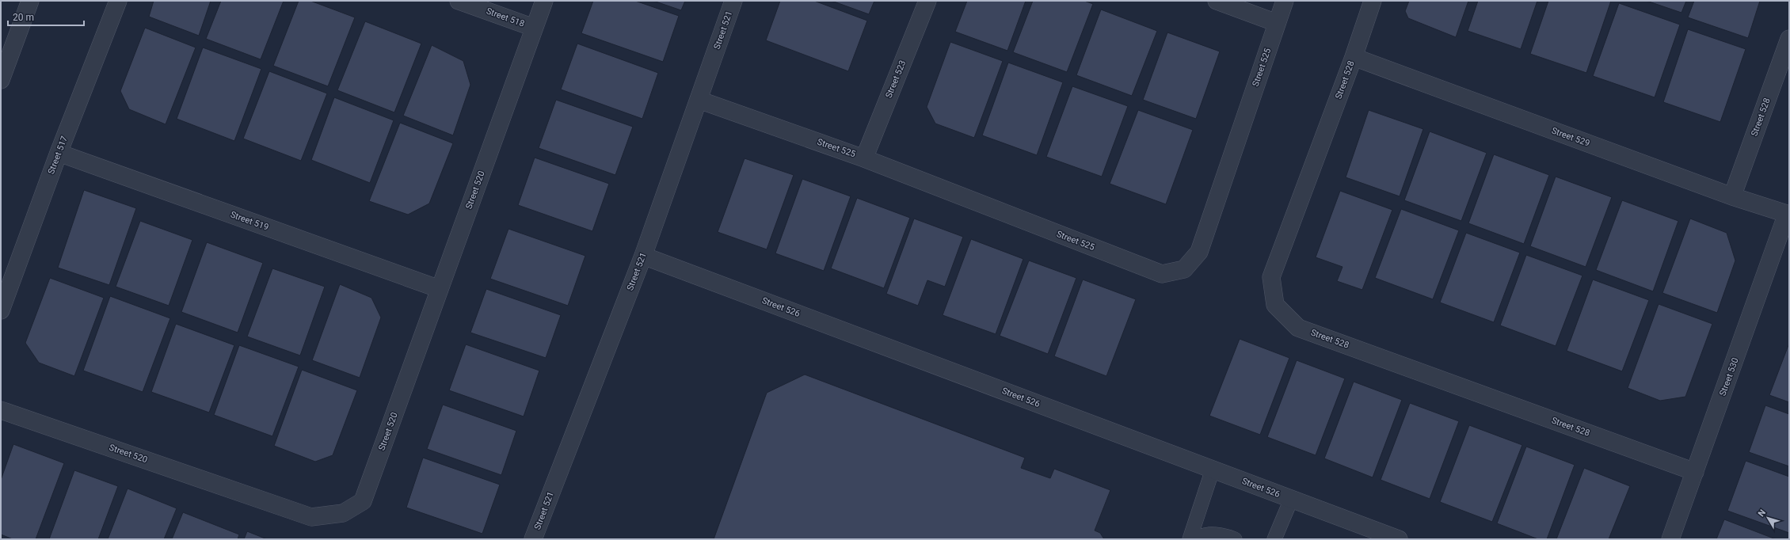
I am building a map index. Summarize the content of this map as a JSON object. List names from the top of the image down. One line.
{"streets":{"street":["Street 518","Street 521","Street 525","Street 523","Street 528","Street 529","Street 517","Street 520","Street 519","Street 526","Street 530"]},"crossings":[["Street 518","Street 520"],["Street 521","Street 525"],["Street 521","Street 526"],["Street 525","Street 523"],["Street 528","Street 529"],["Street 528","Street 530"],["Street 529","Street 530"],["Street 517","Street 519"],["Street 520","Street 519"]],"scale_bar":"20 m","north":"top left"}
